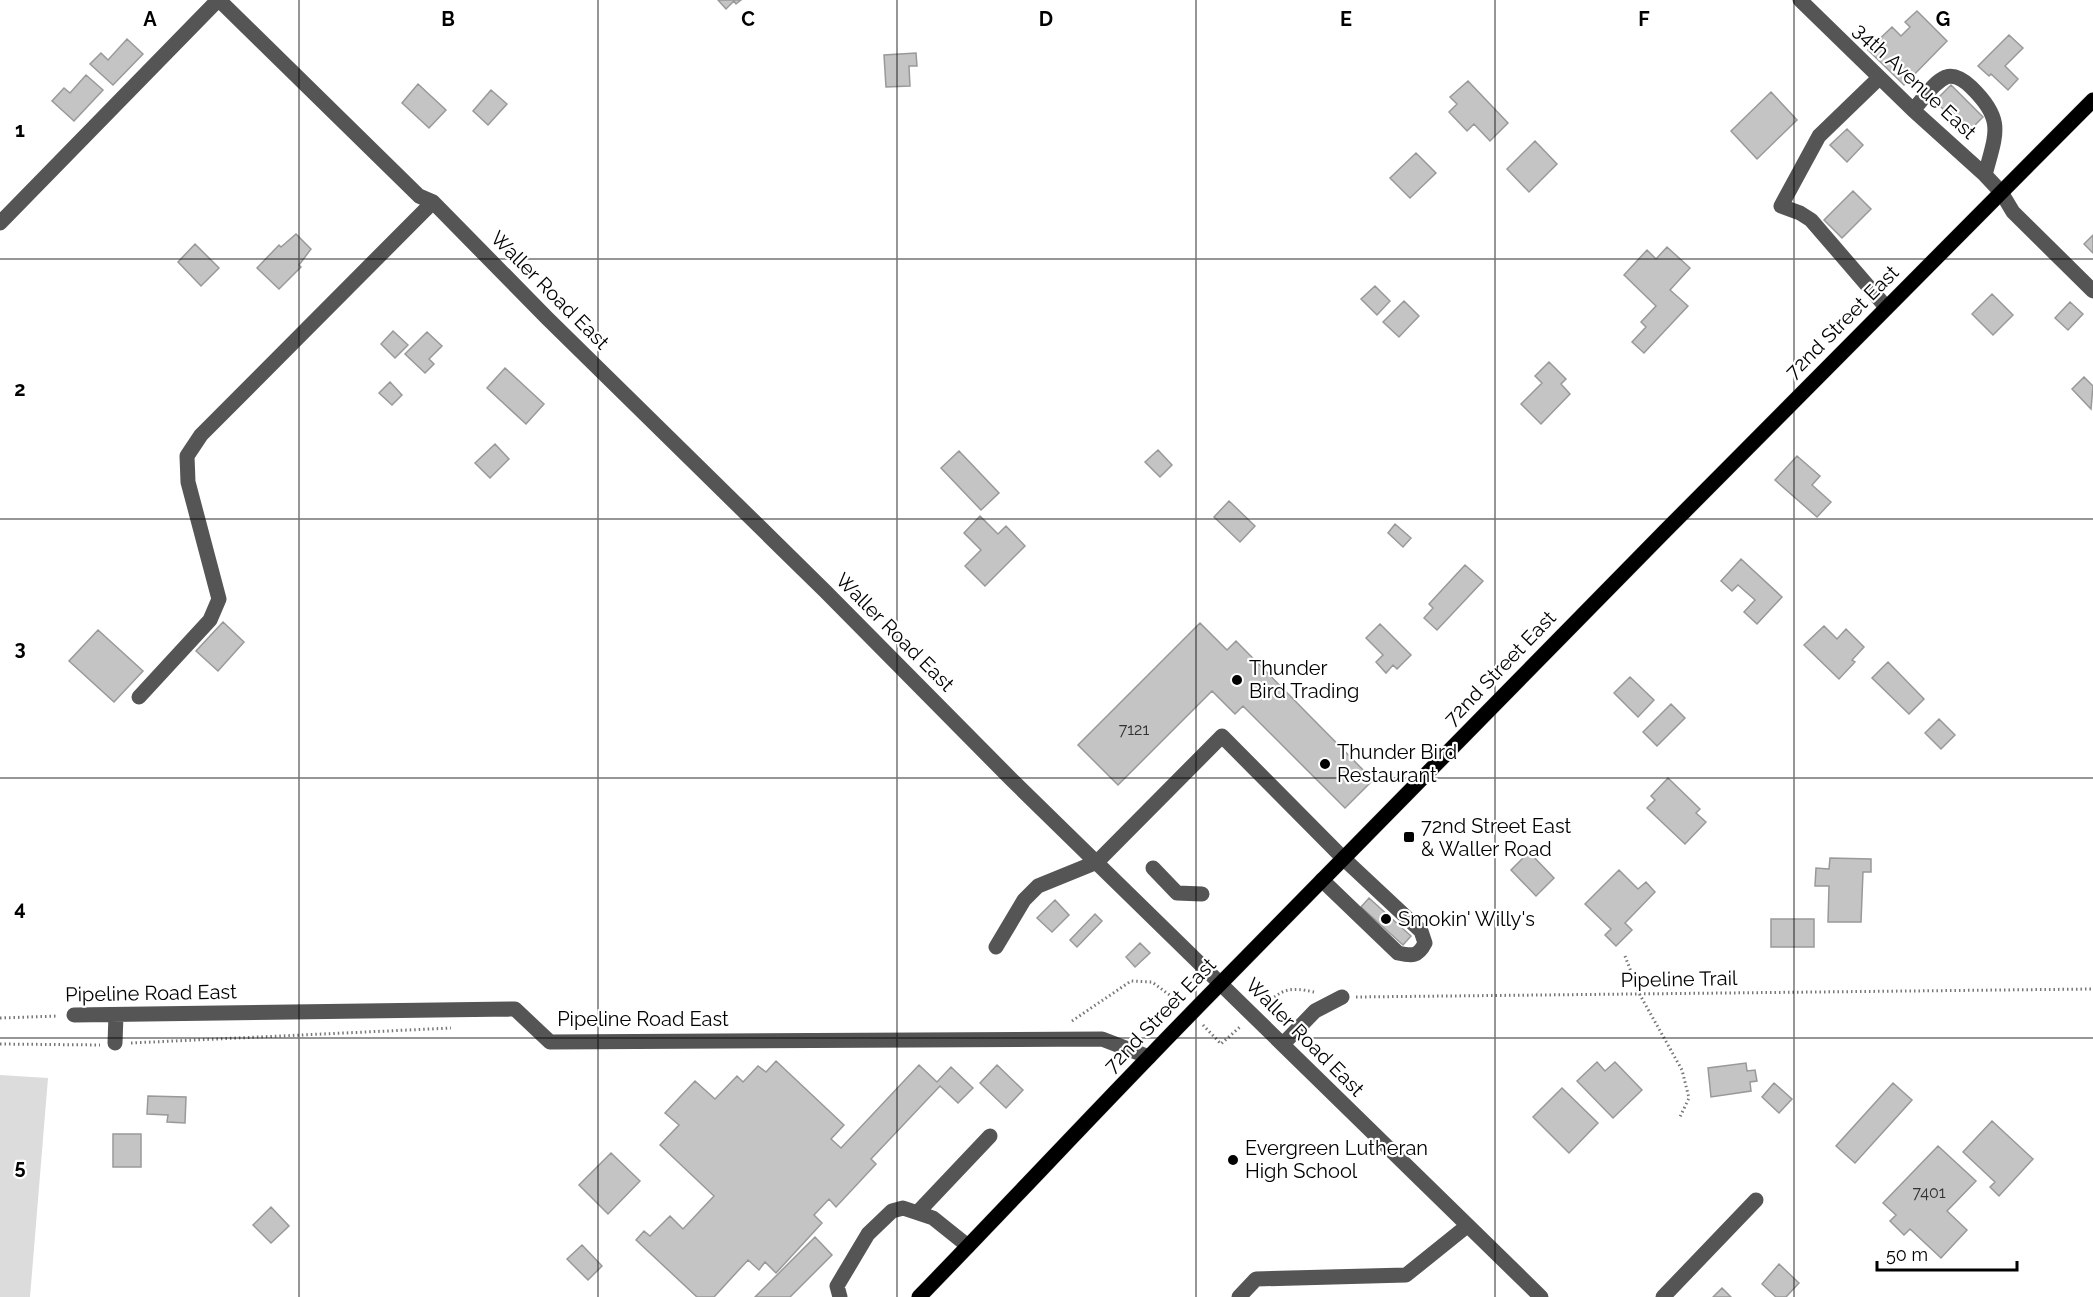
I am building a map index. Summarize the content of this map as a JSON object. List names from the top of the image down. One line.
{"streets":{"main road":["72nd Street East"],"street":["34th Avenue East","Waller Road East","Pipeline Road East"],"path":["Pipeline Trail"]},"crossings":[["34th Avenue East","72nd Street East"],["Waller Road East","72nd Street East"],["72nd Street East","Pipeline Road East"]],"places":{"other":["Thunder Bird Trading","Thunder Bird Restaurant","Smokin' Willy's","Evergreen Lutheran High School"],"transit":["72nd Street East & Waller Road"]},"house_numbers":["7121","7401"],"scale_bar":"50 m","grid":{"columns":["A","B","C","D","E","F","G"],"rows":["1","2","3","4","5"]}}
